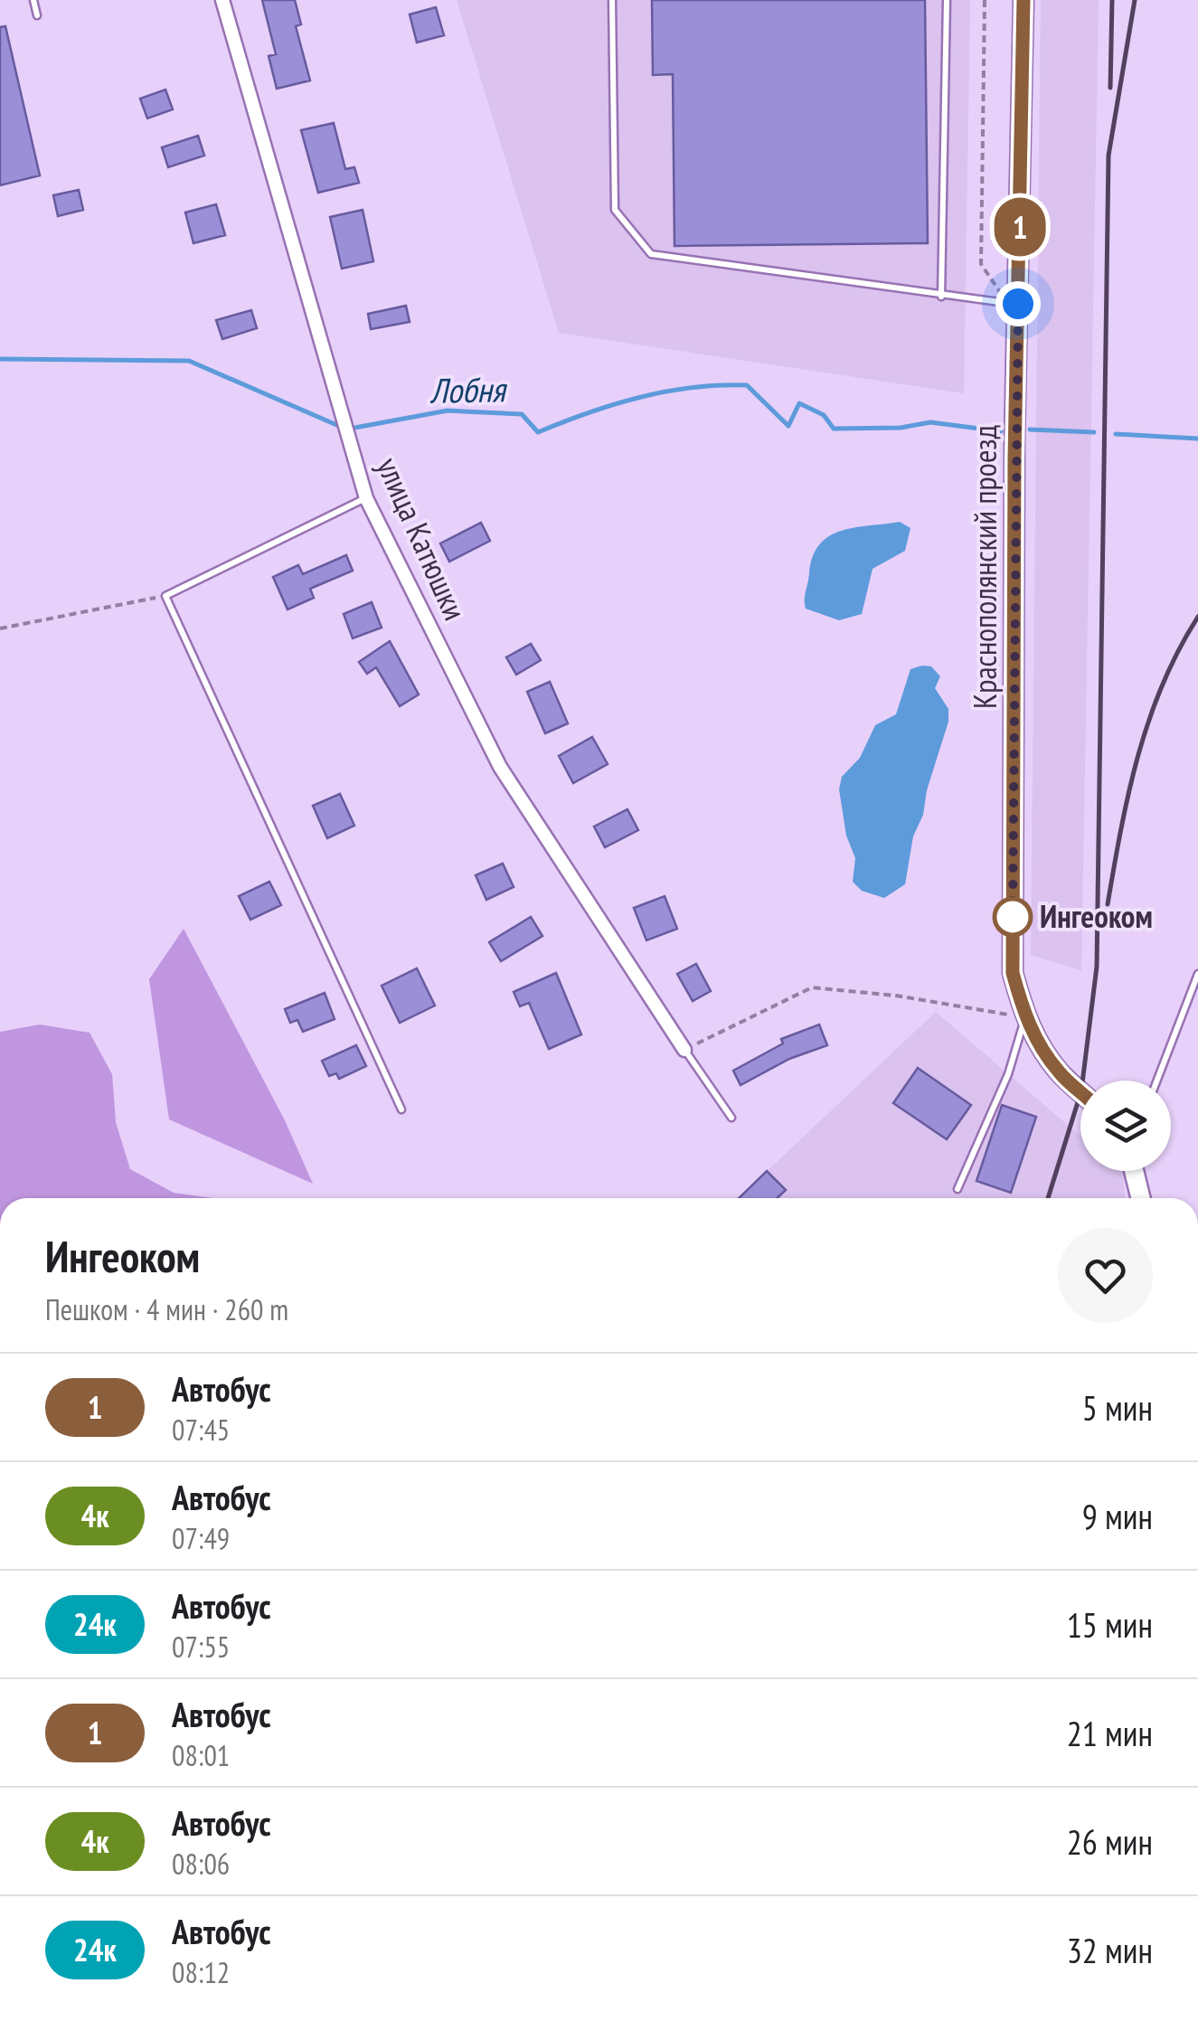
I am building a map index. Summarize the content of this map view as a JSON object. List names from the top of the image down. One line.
{"streets":{"main road":["Краснополянский проезд"],"street":["улица Катюшки"]},"water":["Лобня"],"places":["Ингеоком"],"lines":["bus line 1"],"page":{"on_map":"1","heading":["Ингеоком","Пешком · 4 мин · 260 m"],"list":[{"mark":"1","name":"Автобус","note":"07:45","value":"5 мин"},{"mark":"4к","name":"Автобус","note":"07:49","value":"9 мин"},{"mark":"24к","name":"Автобус","note":"07:55","value":"15 мин"},{"mark":"1","name":"Автобус","note":"08:01","value":"21 мин"},{"mark":"4к","name":"Автобус","note":"08:06","value":"26 мин"},{"mark":"24к","name":"Автобус","note":"08:12","value":"32 мин"}]}}
